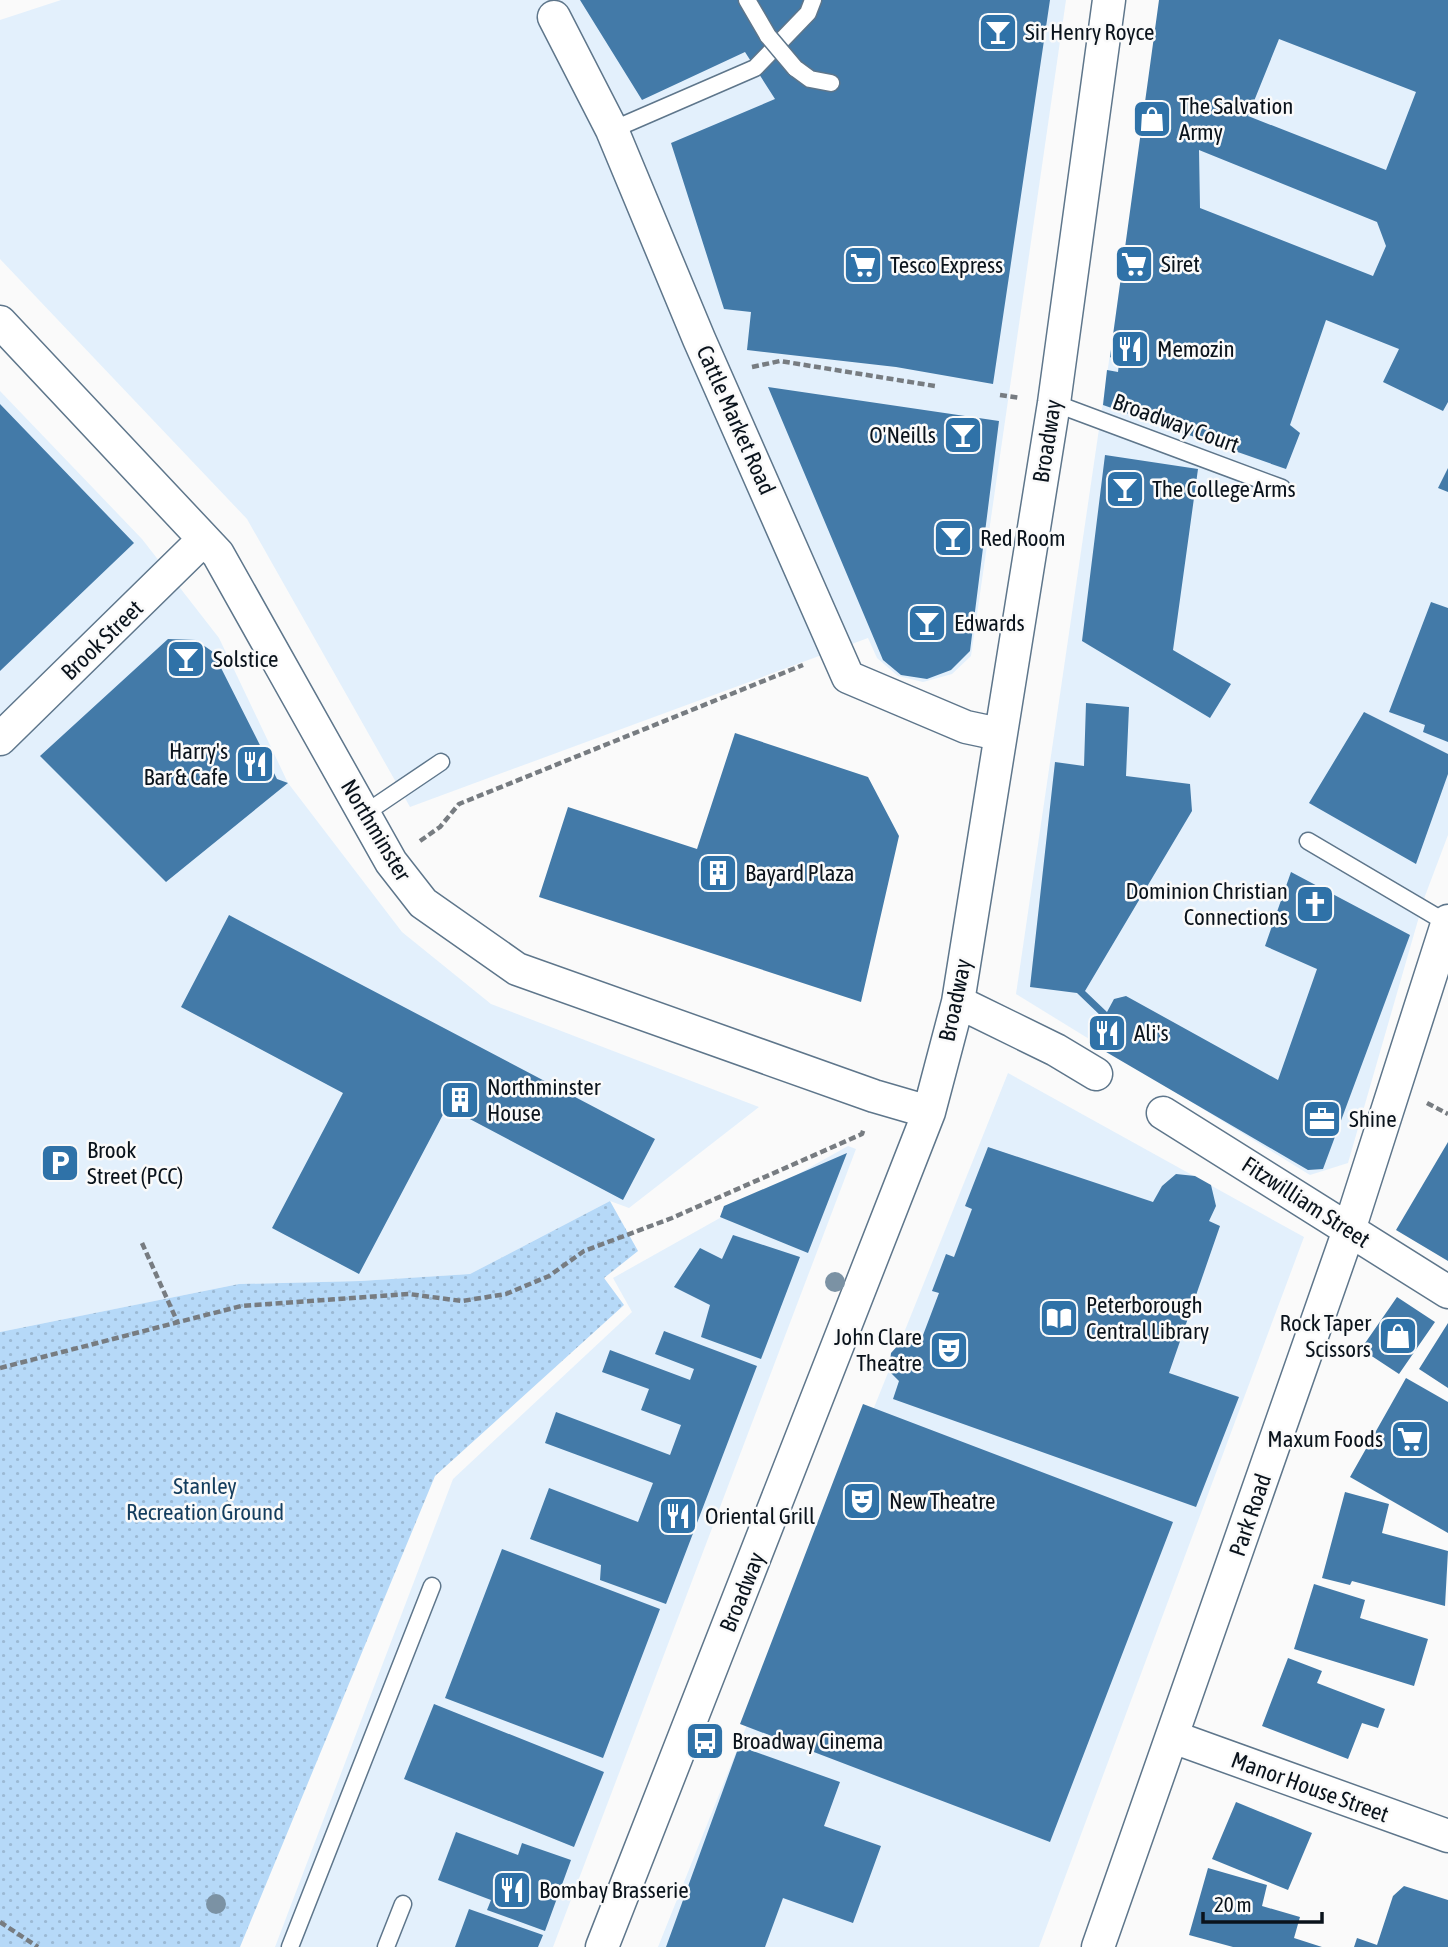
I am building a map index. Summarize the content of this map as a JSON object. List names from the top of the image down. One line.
{"streets":{"street":["Cattle Market Road","Broadway","Brook Street","Northminster","Fitzwilliam Street","Park Road","Manor House Street"],"lane":["Broadway Court"]},"crossings":[["Cattle Market Road","Broadway"],["Broadway Court","Broadway"],["Broadway","Northminster"],["Brook Street","Northminster"],["Fitzwilliam Street","Park Road"],["Park Road","Manor House Street"]],"parks":["Stanley Recreation Ground"],"places":{"bar":["Sir Henry Royce","O'Neills","The College Arms","Red Room","Edwards","Solstice"],"shop":["The Salvation Army","Rock Taper Scissors"],"supermarket":["Siret","Tesco Express","Maxum Foods"],"restaurant":["Memozin","Harry's Bar & Cafe","Ali's","Oriental Grill","Bombay Brasserie"],"building":["Bayard Plaza","Northminster House"],"church":["Dominion Christian Connections"],"office":["Shine"],"parking":["Brook Street (PCC)"],"library":["Peterborough Central Library"],"theatre":["John Clare Theatre","New Theatre"],"bus stop":["Broadway Cinema"]},"scale_bar":"20 m"}
